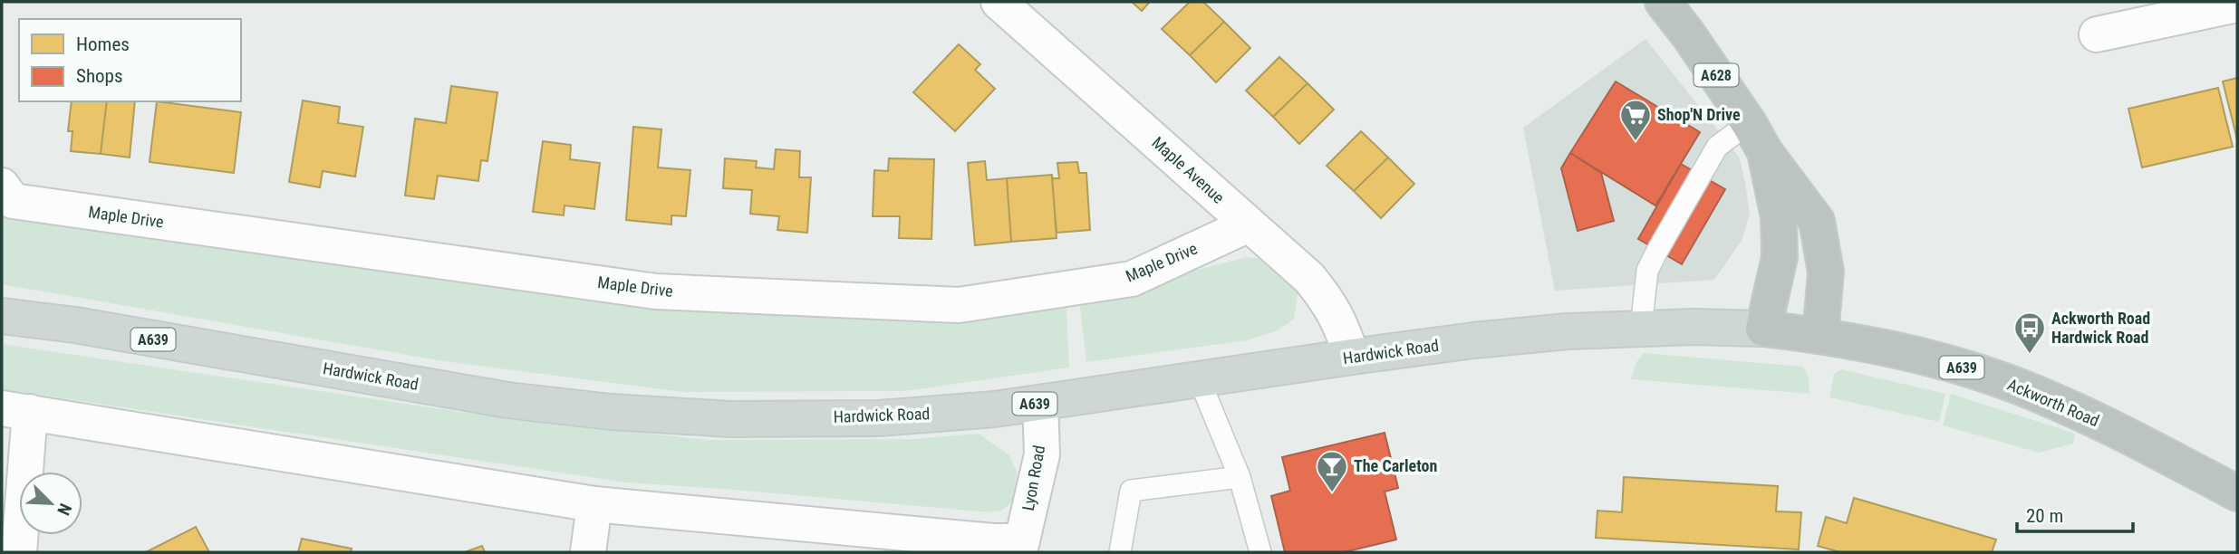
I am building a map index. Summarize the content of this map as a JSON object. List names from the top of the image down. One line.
{"streets":{"highway":["A628","A639","Ackworth Road"],"main road":["Hardwick Road"],"street":["Maple Avenue","Maple Drive","Lyon Road"]},"crossings":[["Maple Avenue","Maple Drive"],["Maple Avenue","Hardwick Road"],["Hardwick Road","Ackworth Road"],["Hardwick Road","Lyon Road"]],"places":{"supermarket":["Shop'N Drive"],"bus stop":["Ackworth Road Hardwick Road"],"bar":["The Carleton"]},"legend":["Homes","Shops"],"scale_bar":"20 m","north":"bottom right"}
